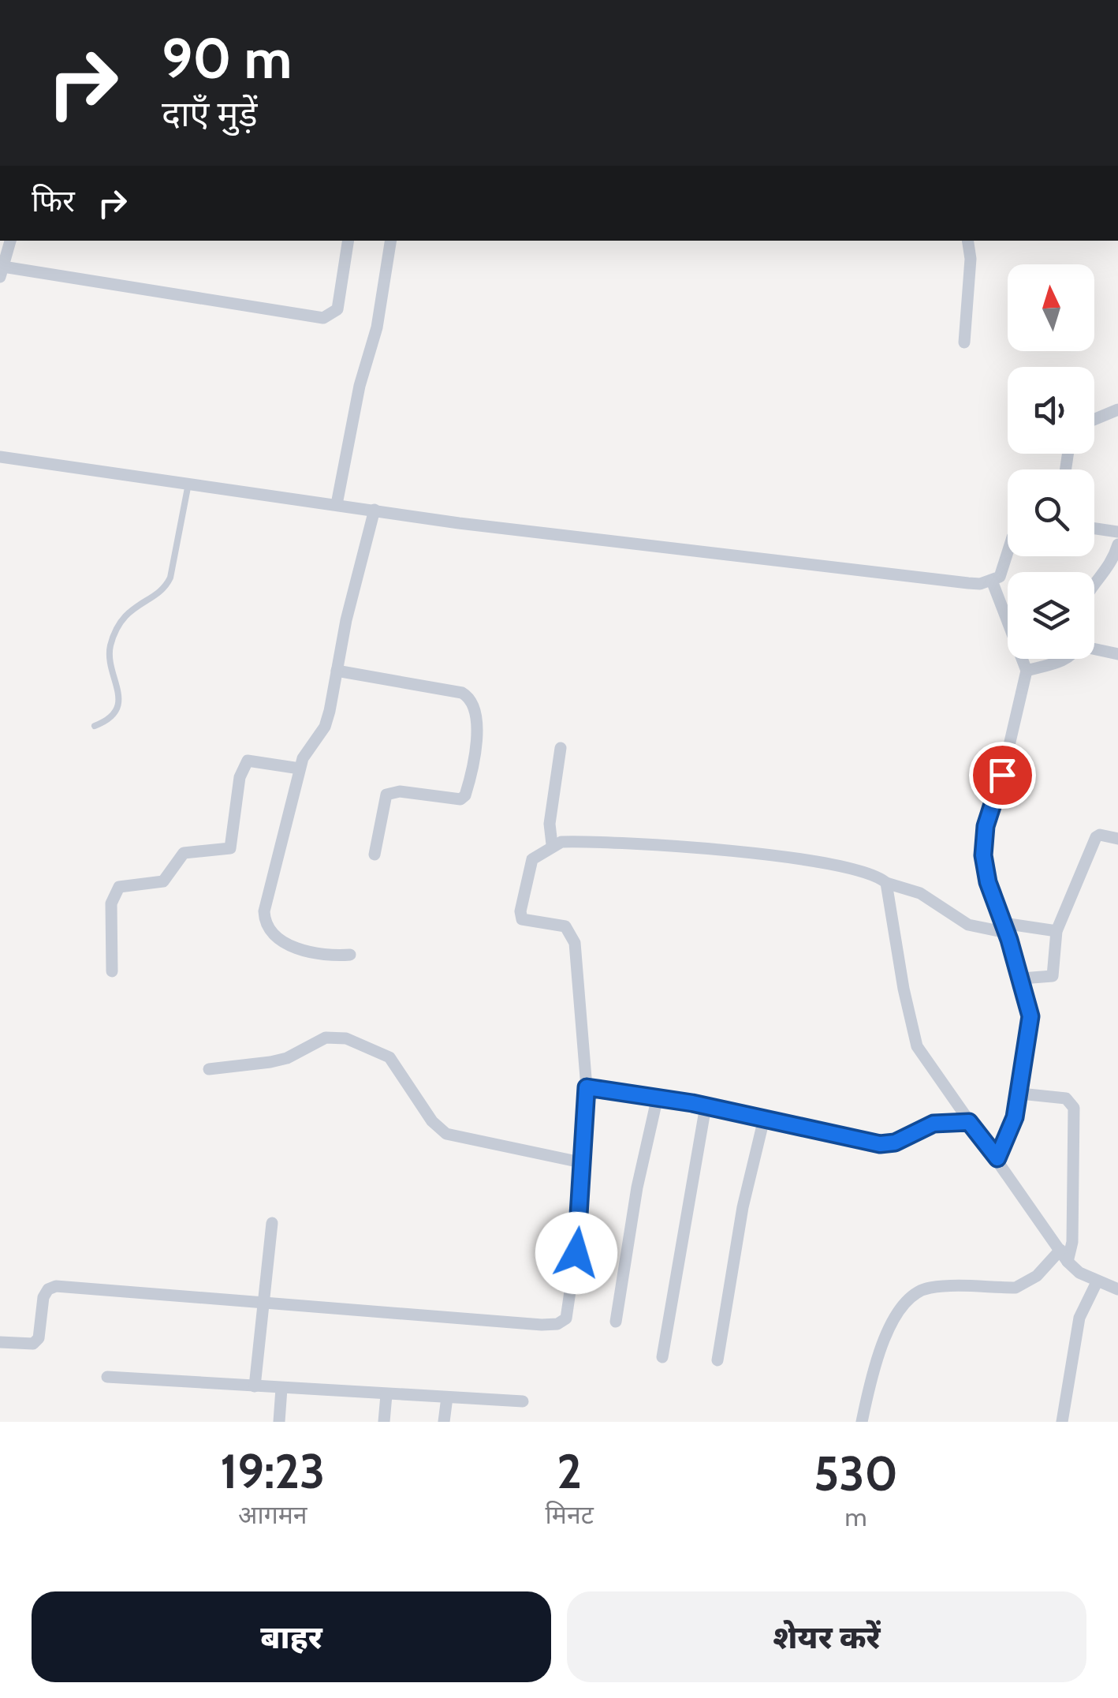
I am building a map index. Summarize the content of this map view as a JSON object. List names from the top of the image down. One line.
{"north":"top","page":{"turn":["90 m","दाएँ मुड़ें"],"then":"फिर","eta":["19:23","आगमन","2","मिनट","530","m"],"buttons":["बाहर","शेयर करें"]}}
